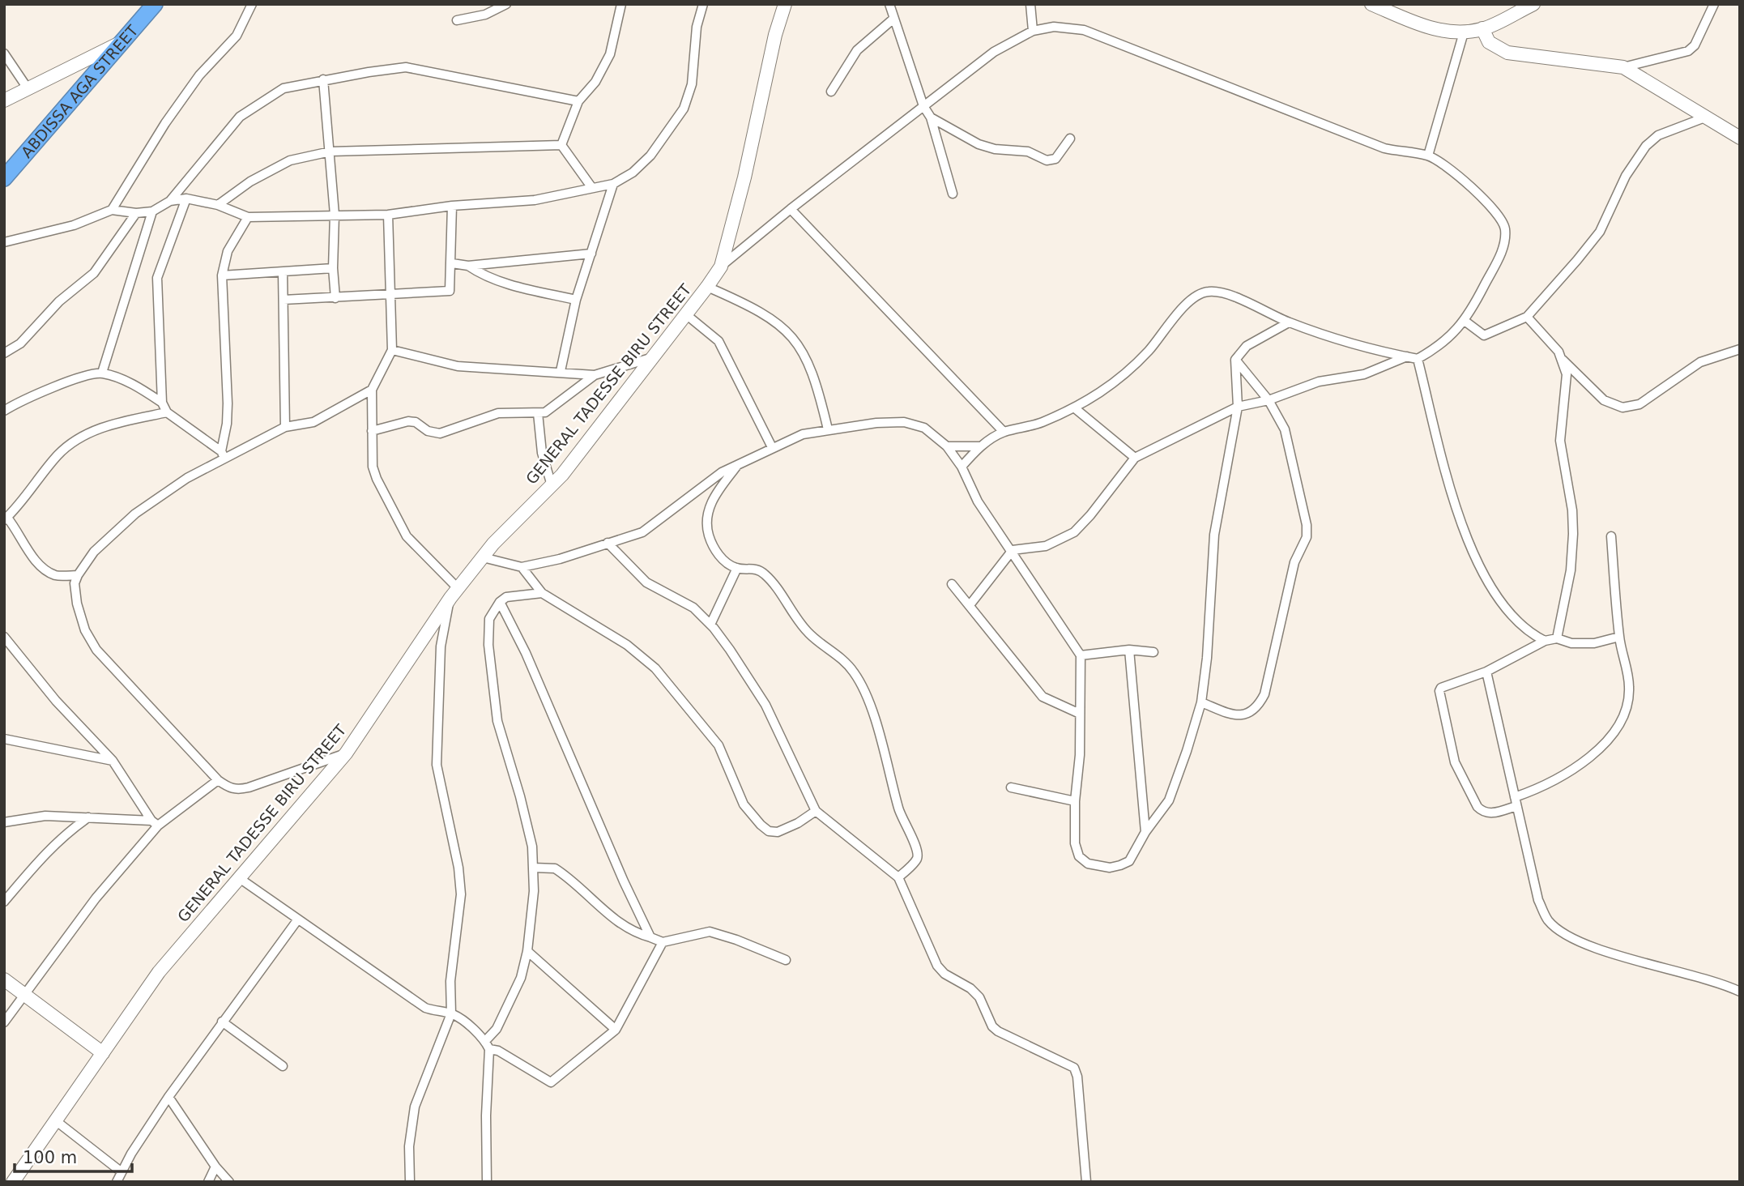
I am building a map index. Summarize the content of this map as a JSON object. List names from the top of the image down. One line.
{"streets":{"highway":["ABDISSA AGA STREET"],"street":["GENERAL TADESSE BIRU STREET"]},"scale_bar":"100 m"}
